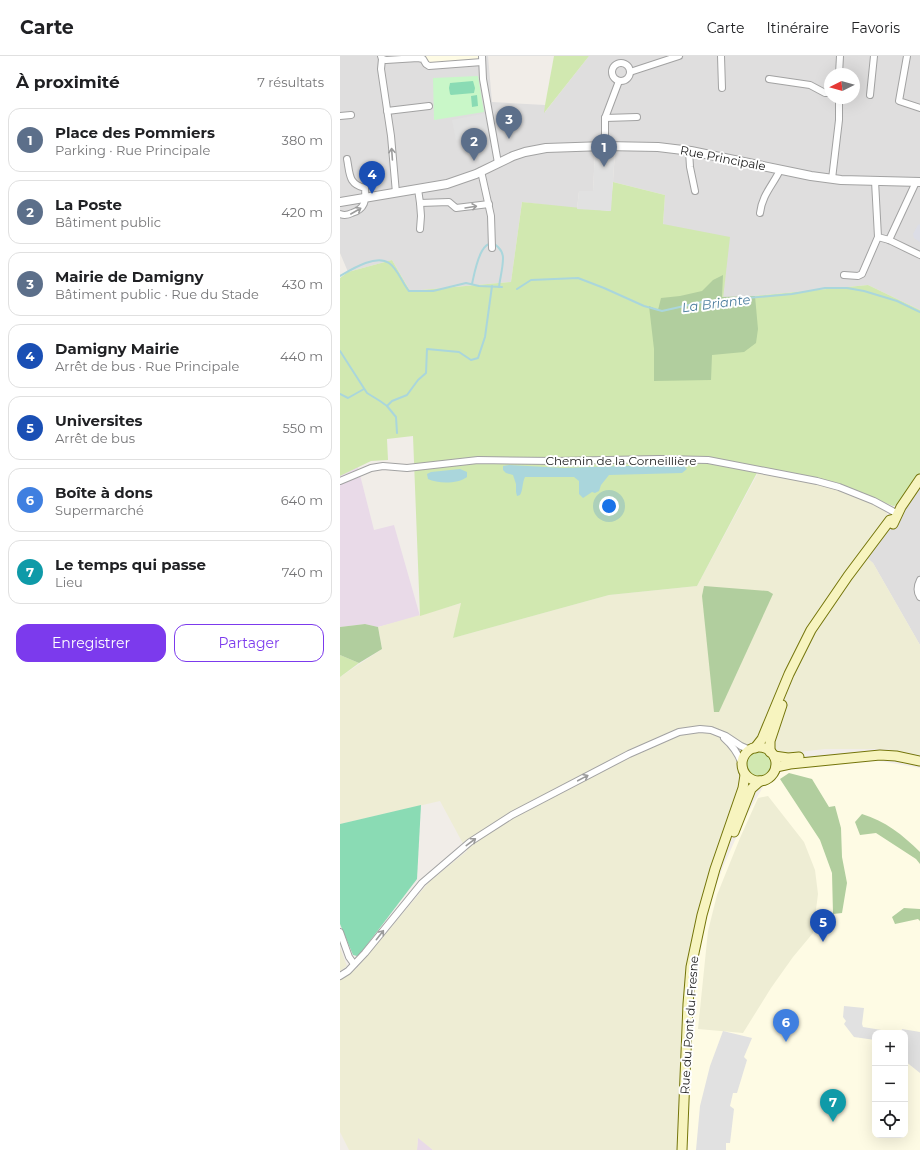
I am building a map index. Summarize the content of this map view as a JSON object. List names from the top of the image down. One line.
{"streets":{"main road":["Rue du Pont du Fresne"],"street":["Rue Principale","Chemin de la Corneillière"]},"water":["La Briante"],"north":"left","page":{"header":"Carte","nav":["Carte","Itinéraire","Favoris"],"heading":["À proximité","7 résultats"],"pins":["3","2","1","4","5","6","7"],"list":[{"mark":"1","name":"Place des Pommiers","note":"Parking · Rue Principale","value":"380 m"},{"mark":"2","name":"La Poste","note":"Bâtiment public","value":"420 m"},{"mark":"3","name":"Mairie de Damigny","note":"Bâtiment public · Rue du Stade","value":"430 m"},{"mark":"4","name":"Damigny Mairie","note":"Arrêt de bus · Rue Principale","value":"440 m"},{"mark":"5","name":"Universites","note":"Arrêt de bus","value":"550 m"},{"mark":"6","name":"Boîte à dons","note":"Supermarché","value":"640 m"},{"mark":"7","name":"Le temps qui passe","note":"Lieu","value":"740 m"}],"buttons":["Enregistrer","Partager"],"map_buttons":["+","−"]}}
